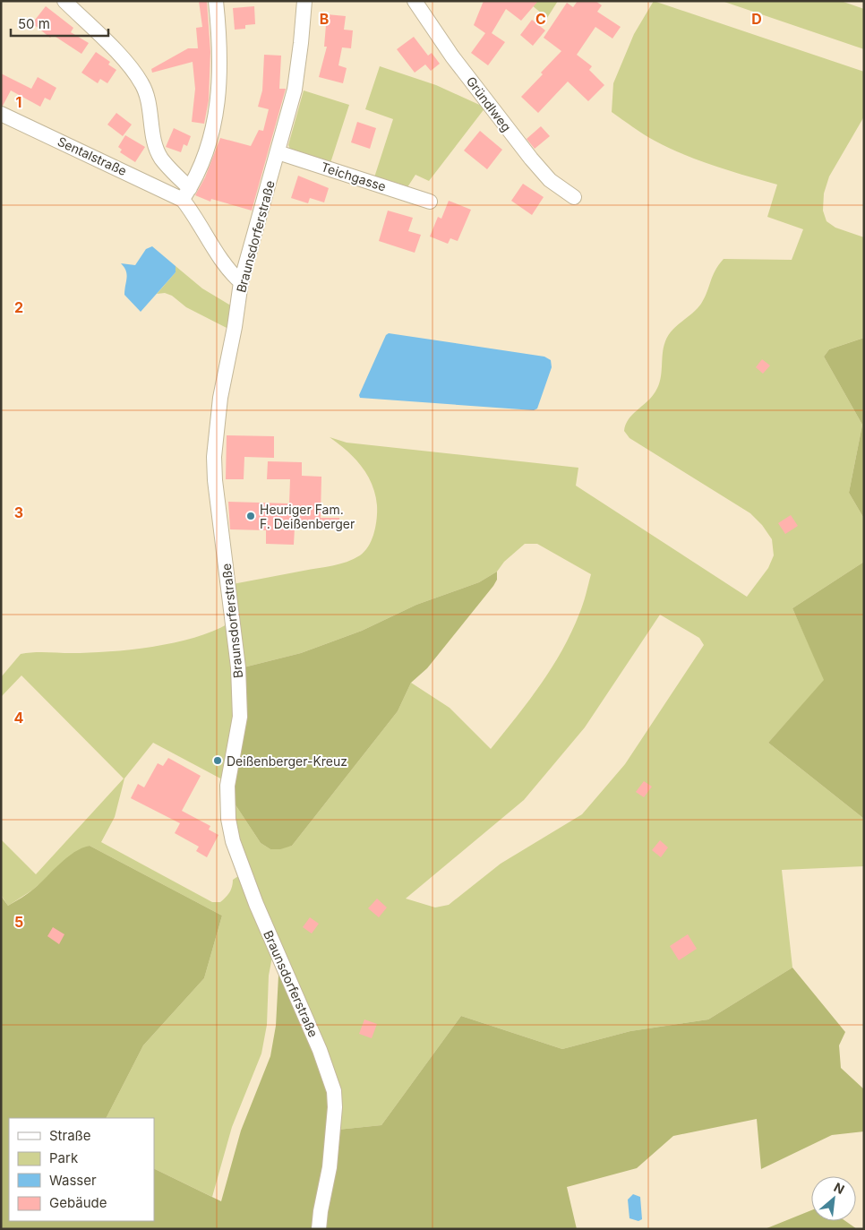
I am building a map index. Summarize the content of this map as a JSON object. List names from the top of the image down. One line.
{"streets":{"street":["Gründlweg","Sentalstraße","Teichgasse","Braunsdorferstraße"]},"crossings":[["Teichgasse","Braunsdorferstraße"]],"places":["Heuriger Fam. F. Deißenberger","Deißenberger-Kreuz"],"legend":["Straße","Park","Wasser","Gebäude"],"scale_bar":"50 m","north":"top right","grid":{"columns":["B","C","D"],"rows":["1","2","3","4","5"]}}
